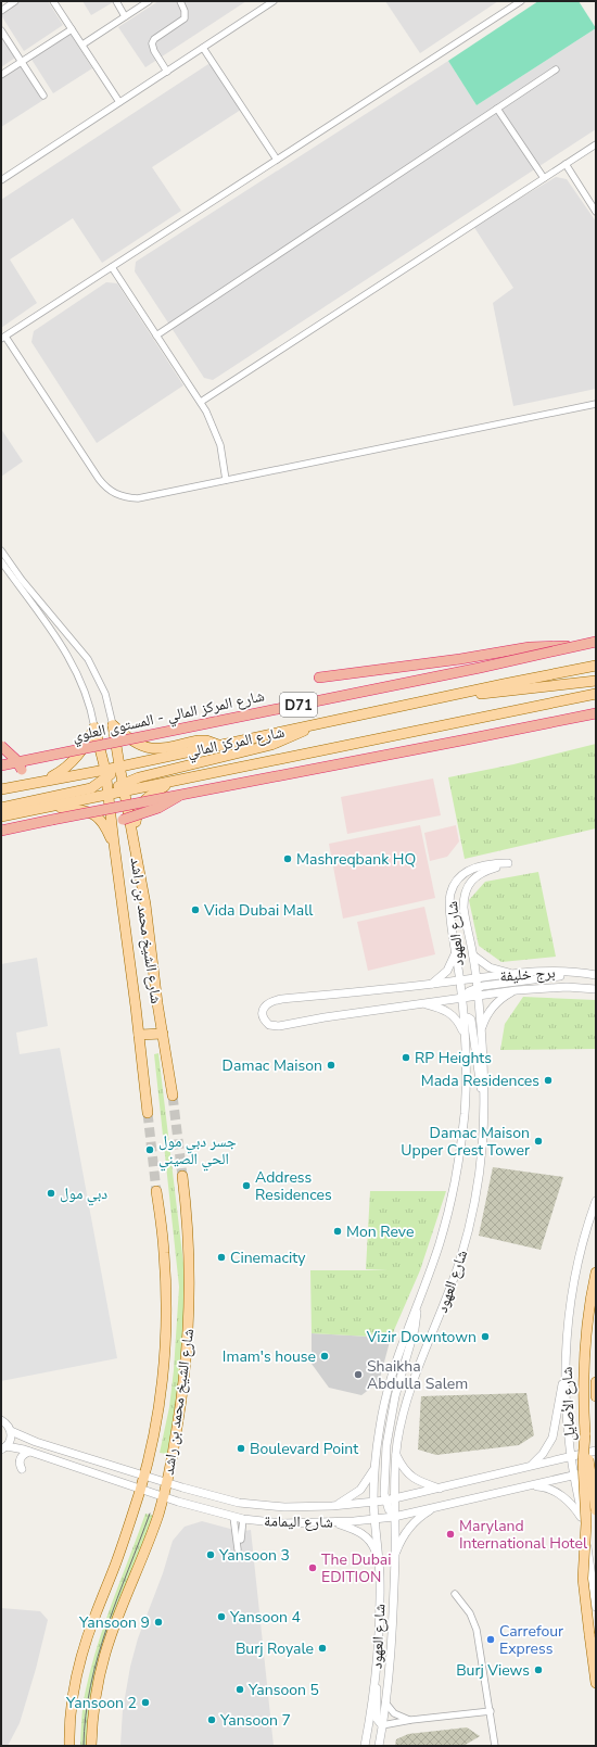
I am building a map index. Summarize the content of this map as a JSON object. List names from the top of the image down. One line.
{"streets":{"highway":["D71","شارع المركز المالي - المستوى العلوي"],"main road":["شارع المركز المالي","شارع الشيخ محمد بن راشد","شارع الأصايل"],"street":["شارع العهود","برج خليفة","شارع اليمامة"]},"crossings":[["شارع المركز المالي","شارع الشيخ محمد بن راشد"],["شارع الشيخ محمد بن راشد","شارع اليمامة"],["شارع العهود","برج خليفة"],["شارع العهود","شارع اليمامة"],["شارع الأصايل","شارع اليمامة"]],"places":["Mashreqbank HQ","Vida Dubai Mall","RP Heights","Damac Maison","Mada Residences","Damac Maison Upper Crest Tower","جسر دبي مول الحي الصيني","Address Residences","دبي مول","Mon Reve","Cinemacity","Vizir Downtown","Imam's house","Shaikha Abdulla Salem","Boulevard Point","Maryland International Hotel","Yansoon 3","The Dubai EDITION","Yansoon 4","Yansoon 9","Carrefour Express","Burj Royale","Burj Views","Yansoon 5","Yansoon 2","Yansoon 7"]}
